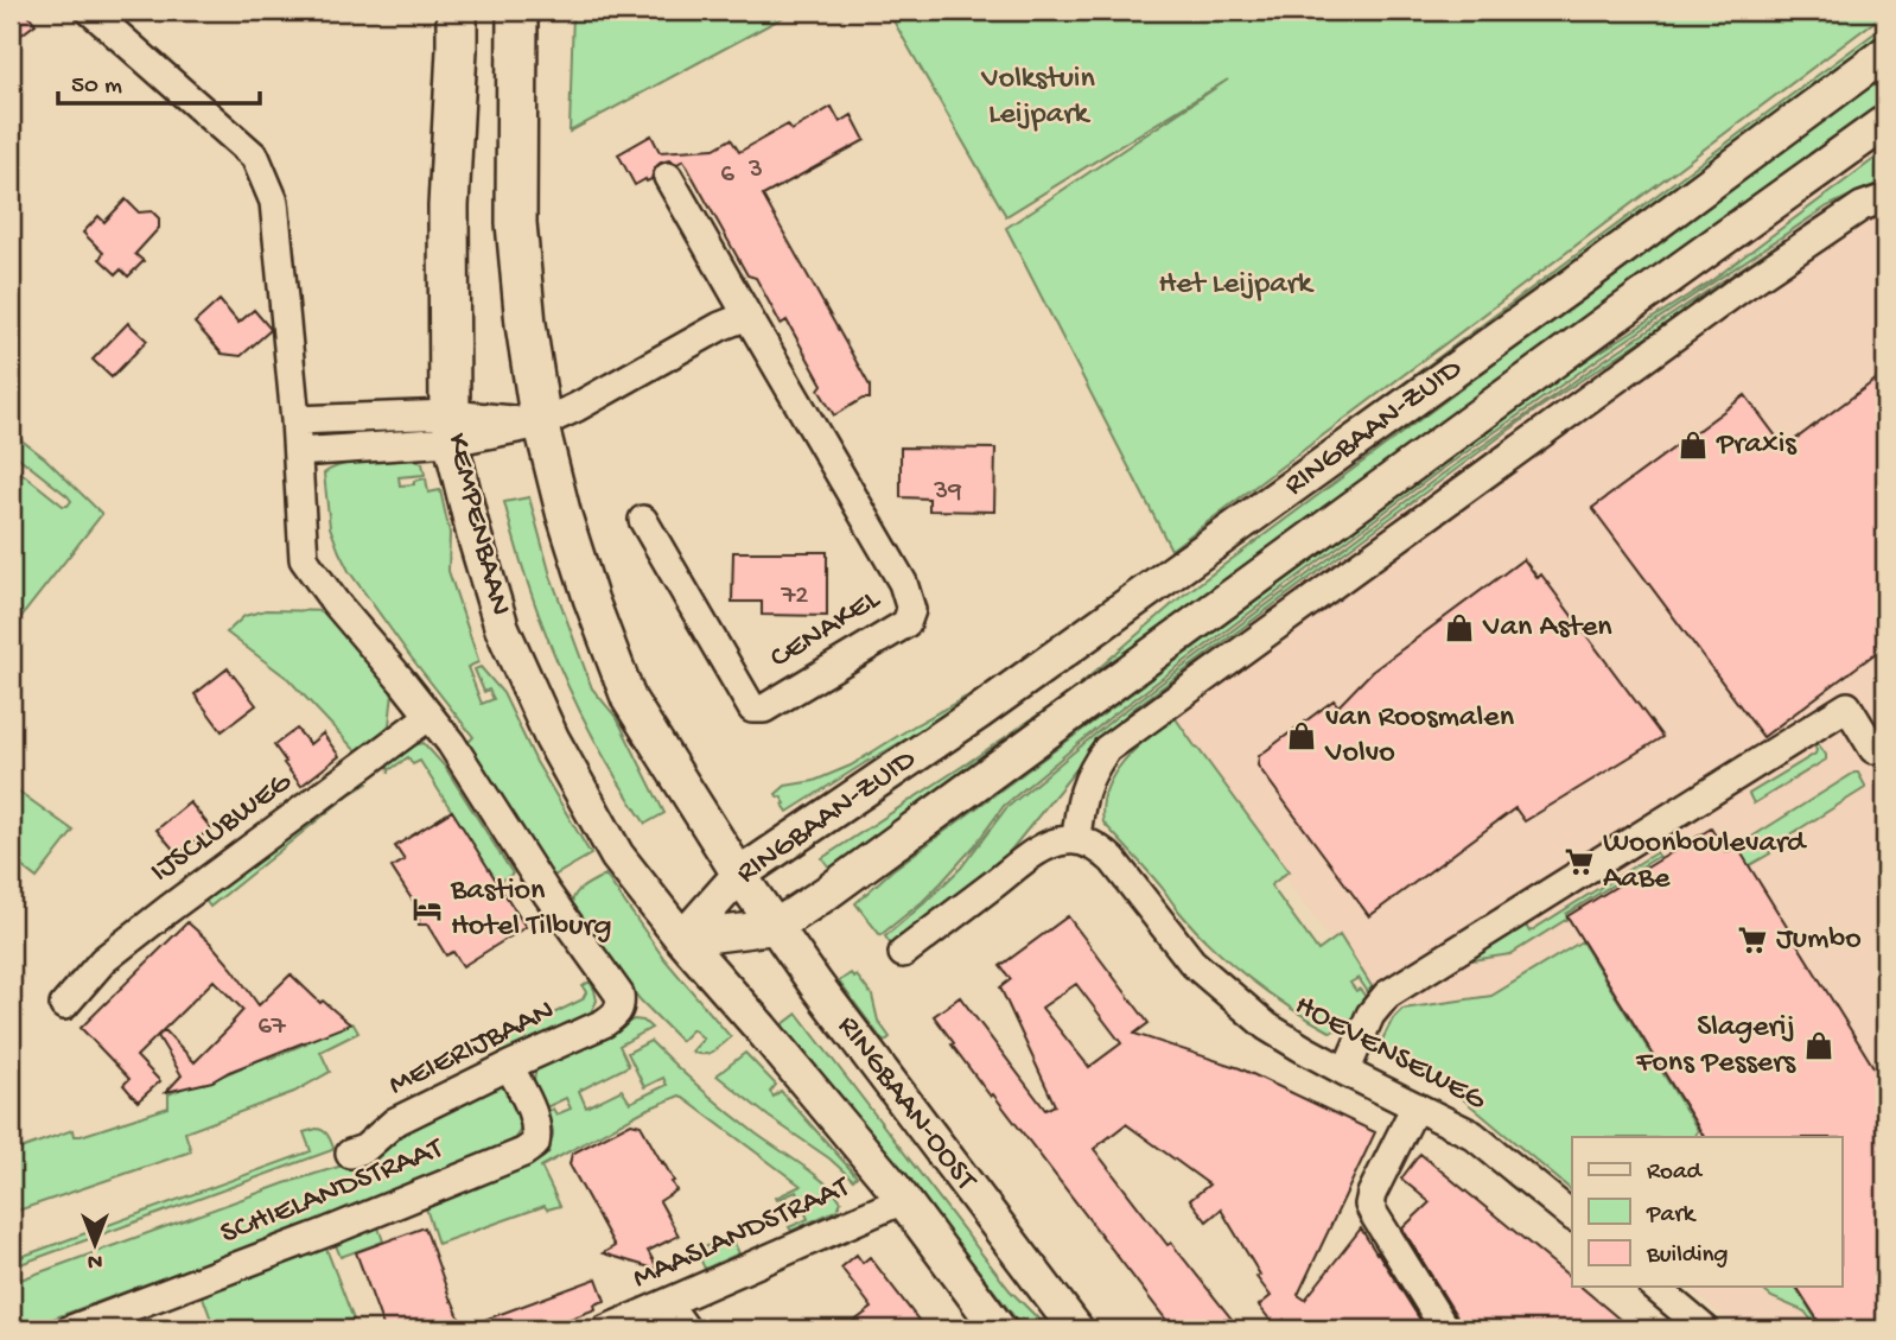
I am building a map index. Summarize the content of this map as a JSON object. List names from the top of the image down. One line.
{"streets":{"highway":["KEMPENBAAN"],"main road":["RINGBAAN-ZUID","RINGBAAN-OOST"],"street":["CENAKEL","IJSCLUBWEG","MEIERIJBAAN","HOEVENSEWEG","SCHIELANDSTRAAT","MAASLANDSTRAAT"]},"crossings":[["RINGBAAN-ZUID","KEMPENBAAN"],["RINGBAAN-ZUID","RINGBAAN-OOST"],["KEMPENBAAN","RINGBAAN-OOST"],["IJSCLUBWEG","MEIERIJBAAN"],["MEIERIJBAAN","SCHIELANDSTRAAT"],["RINGBAAN-OOST","MAASLANDSTRAAT"]],"parks":["Volkstuin Leijpark","Het Leijpark"],"places":{"shop":["Praxis","Van Asten","van Roosmalen Volvo","Slagerij Fons Pessers"],"supermarket":["Woonboulevard AaBe","Jumbo"],"hotel":["Bastion Hotel Tilburg"]},"house_numbers":["3","6","39","72","67"],"legend":["Road","Park","Building"],"scale_bar":"50 m","north":"bottom"}
